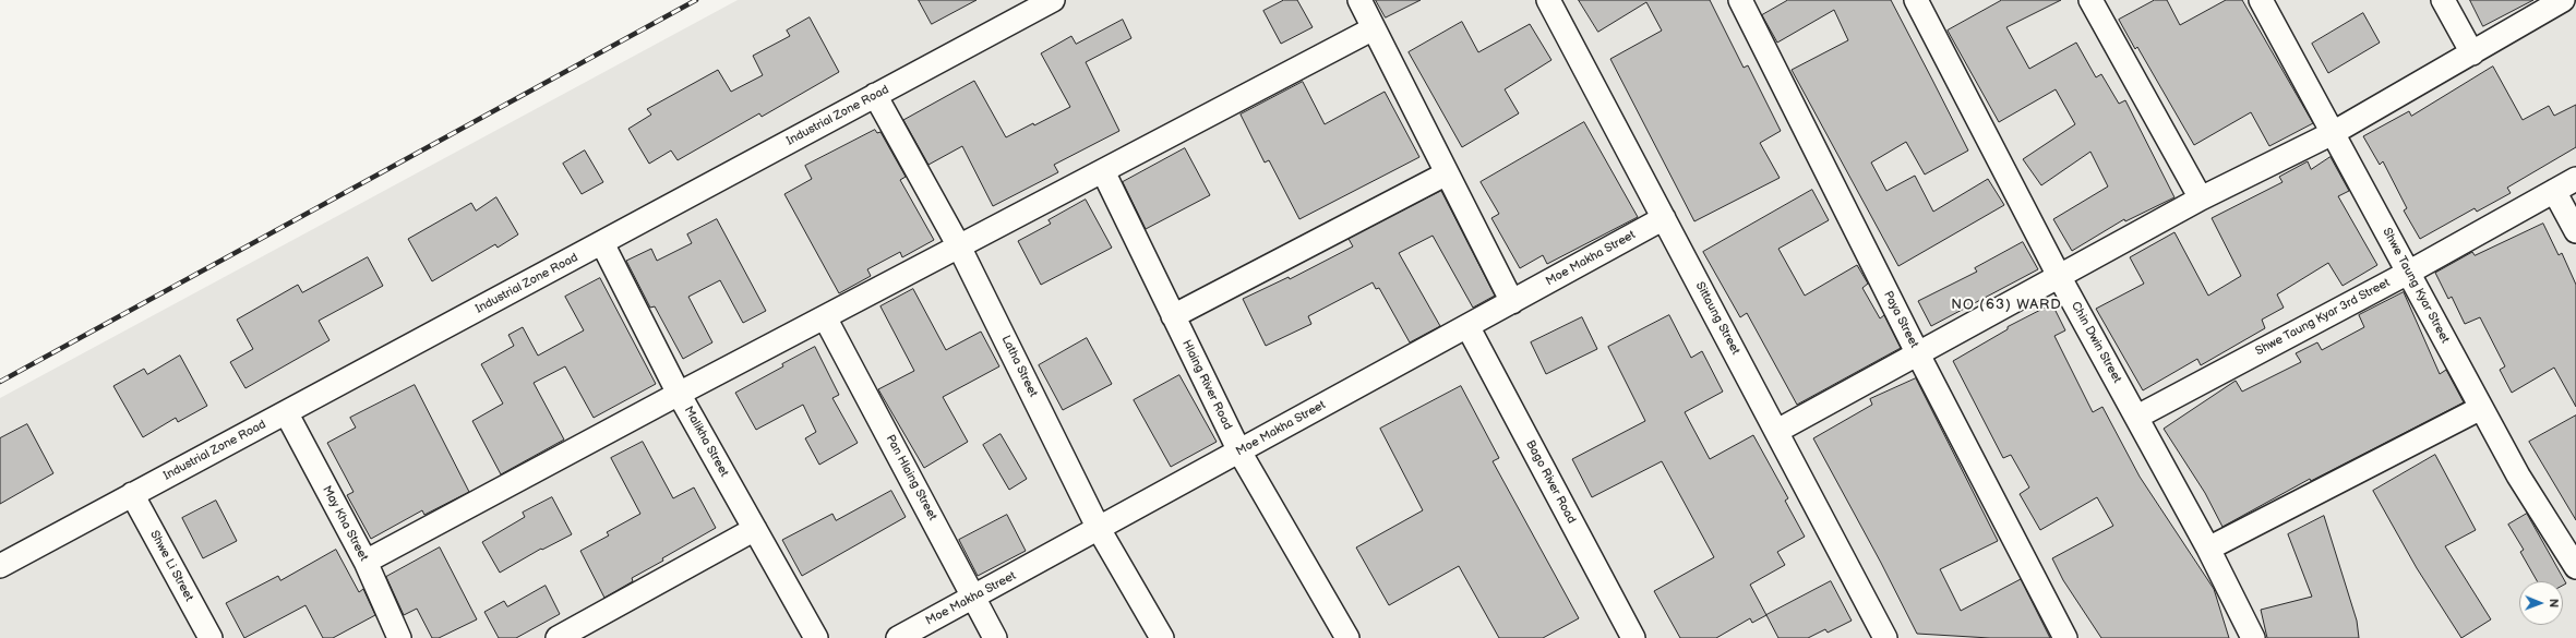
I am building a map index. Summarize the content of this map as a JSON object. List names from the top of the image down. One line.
{"streets":{"street":["Industrial Zone Road","Moe Makha Street","Shwe Taung Kyar Street","Shwe Taung Kyar 3rd Street","Sittaung Street","Paya Street","Chin Dwin Street","Latha Street","Hlaing River Road","Malikha Street","Pan Hlaing Street","Bago River Road","May Kha Street","Shwe Li Street"]},"crossings":[["Industrial Zone Road","Latha Street"],["Industrial Zone Road","Malikha Street"],["Industrial Zone Road","May Kha Street"],["Industrial Zone Road","Shwe Li Street"],["Moe Makha Street","Sittaung Street"],["Moe Makha Street","Latha Street"],["Moe Makha Street","Hlaing River Road"],["Moe Makha Street","Pan Hlaing Street"],["Moe Makha Street","Bago River Road"],["Shwe Taung Kyar Street","Shwe Taung Kyar 3rd Street"],["Shwe Taung Kyar 3rd Street","Chin Dwin Street"]],"districts":["NO (63) WARD"],"north":"right"}
